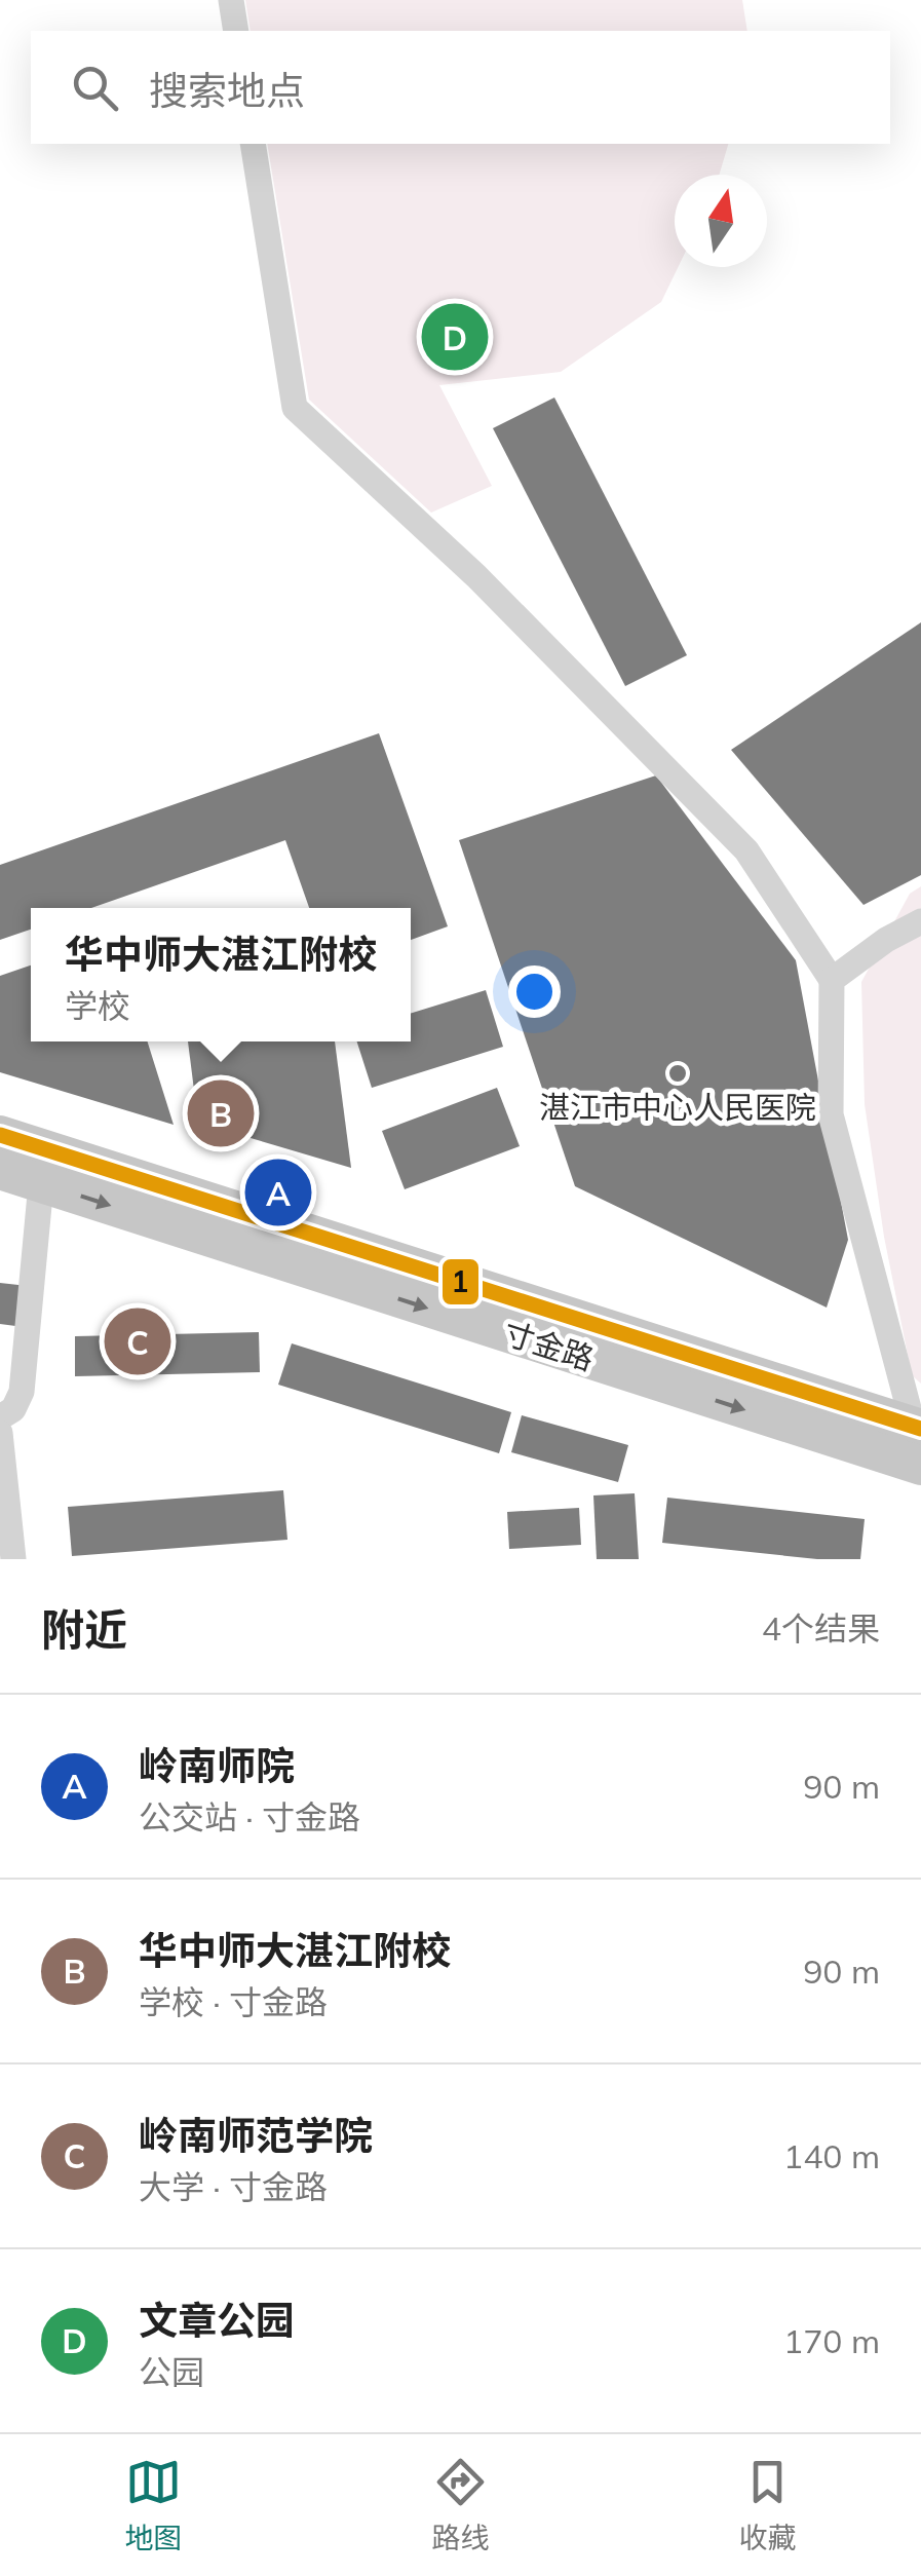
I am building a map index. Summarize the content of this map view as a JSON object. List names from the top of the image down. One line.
{"streets":{"main road":["寸金路"]},"places":["湛江市中心人民医院"],"lines":["transit line 1"],"north":"top","page":{"search":"搜索地点","pins":["D","B","A","C"],"popup":["华中师大湛江附校","学校"],"heading":["附近","4个结果"],"list":[{"mark":"A","name":"岭南师院","note":"公交站 · 寸金路","value":"90 m"},{"mark":"B","name":"华中师大湛江附校","note":"学校 · 寸金路","value":"90 m"},{"mark":"C","name":"岭南师范学院","note":"大学 · 寸金路","value":"140 m"},{"mark":"D","name":"文章公园","note":"公园","value":"170 m"}],"nav":["地图","路线","收藏"]}}
